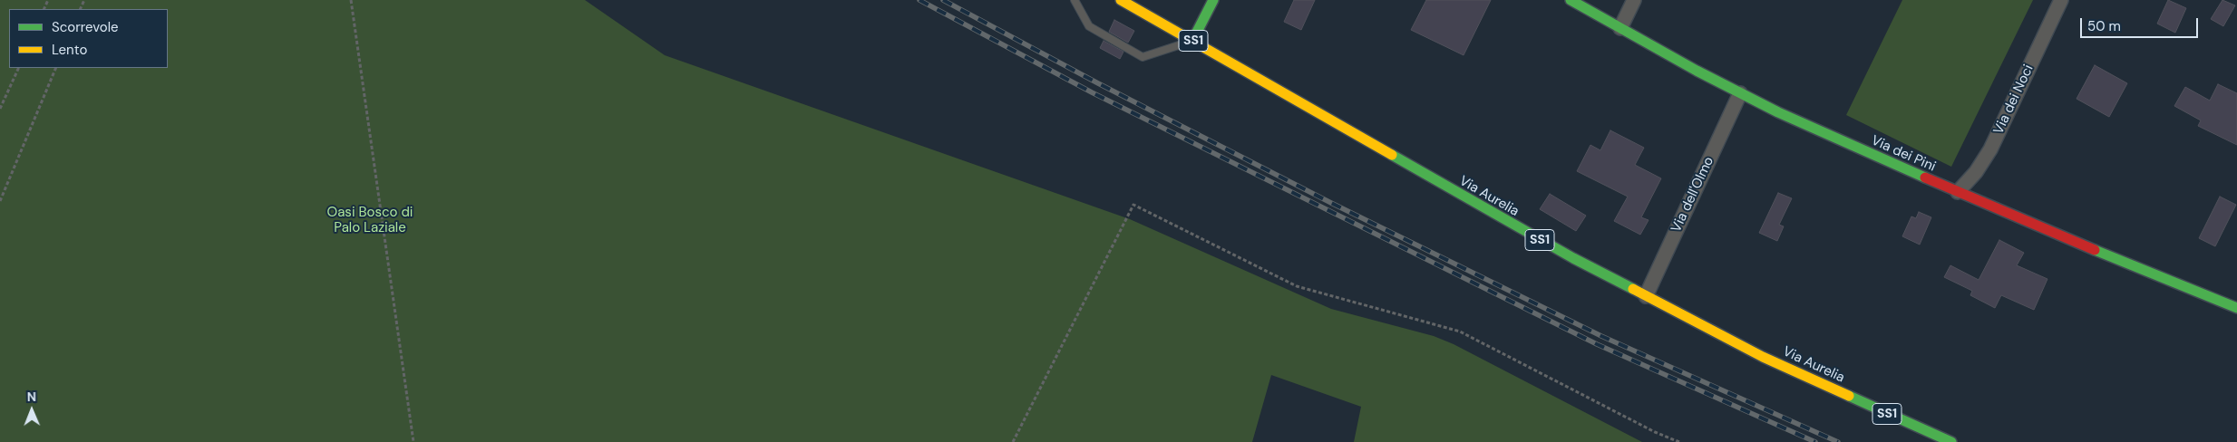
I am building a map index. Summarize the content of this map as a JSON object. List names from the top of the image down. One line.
{"streets":{"main road":["SS1","Via dei Pini","Via Aurelia"],"street":["Via dei Noci","Via dell'Olmo"]},"crossings":[["Via dei Noci","Via dei Pini"],["Via dei Pini","Via dell'Olmo"],["Via dell'Olmo","Via Aurelia"]],"parks":["Oasi Bosco di Palo Laziale"],"legend":["Scorrevole","Lento"],"scale_bar":"50 m","north":"top"}
